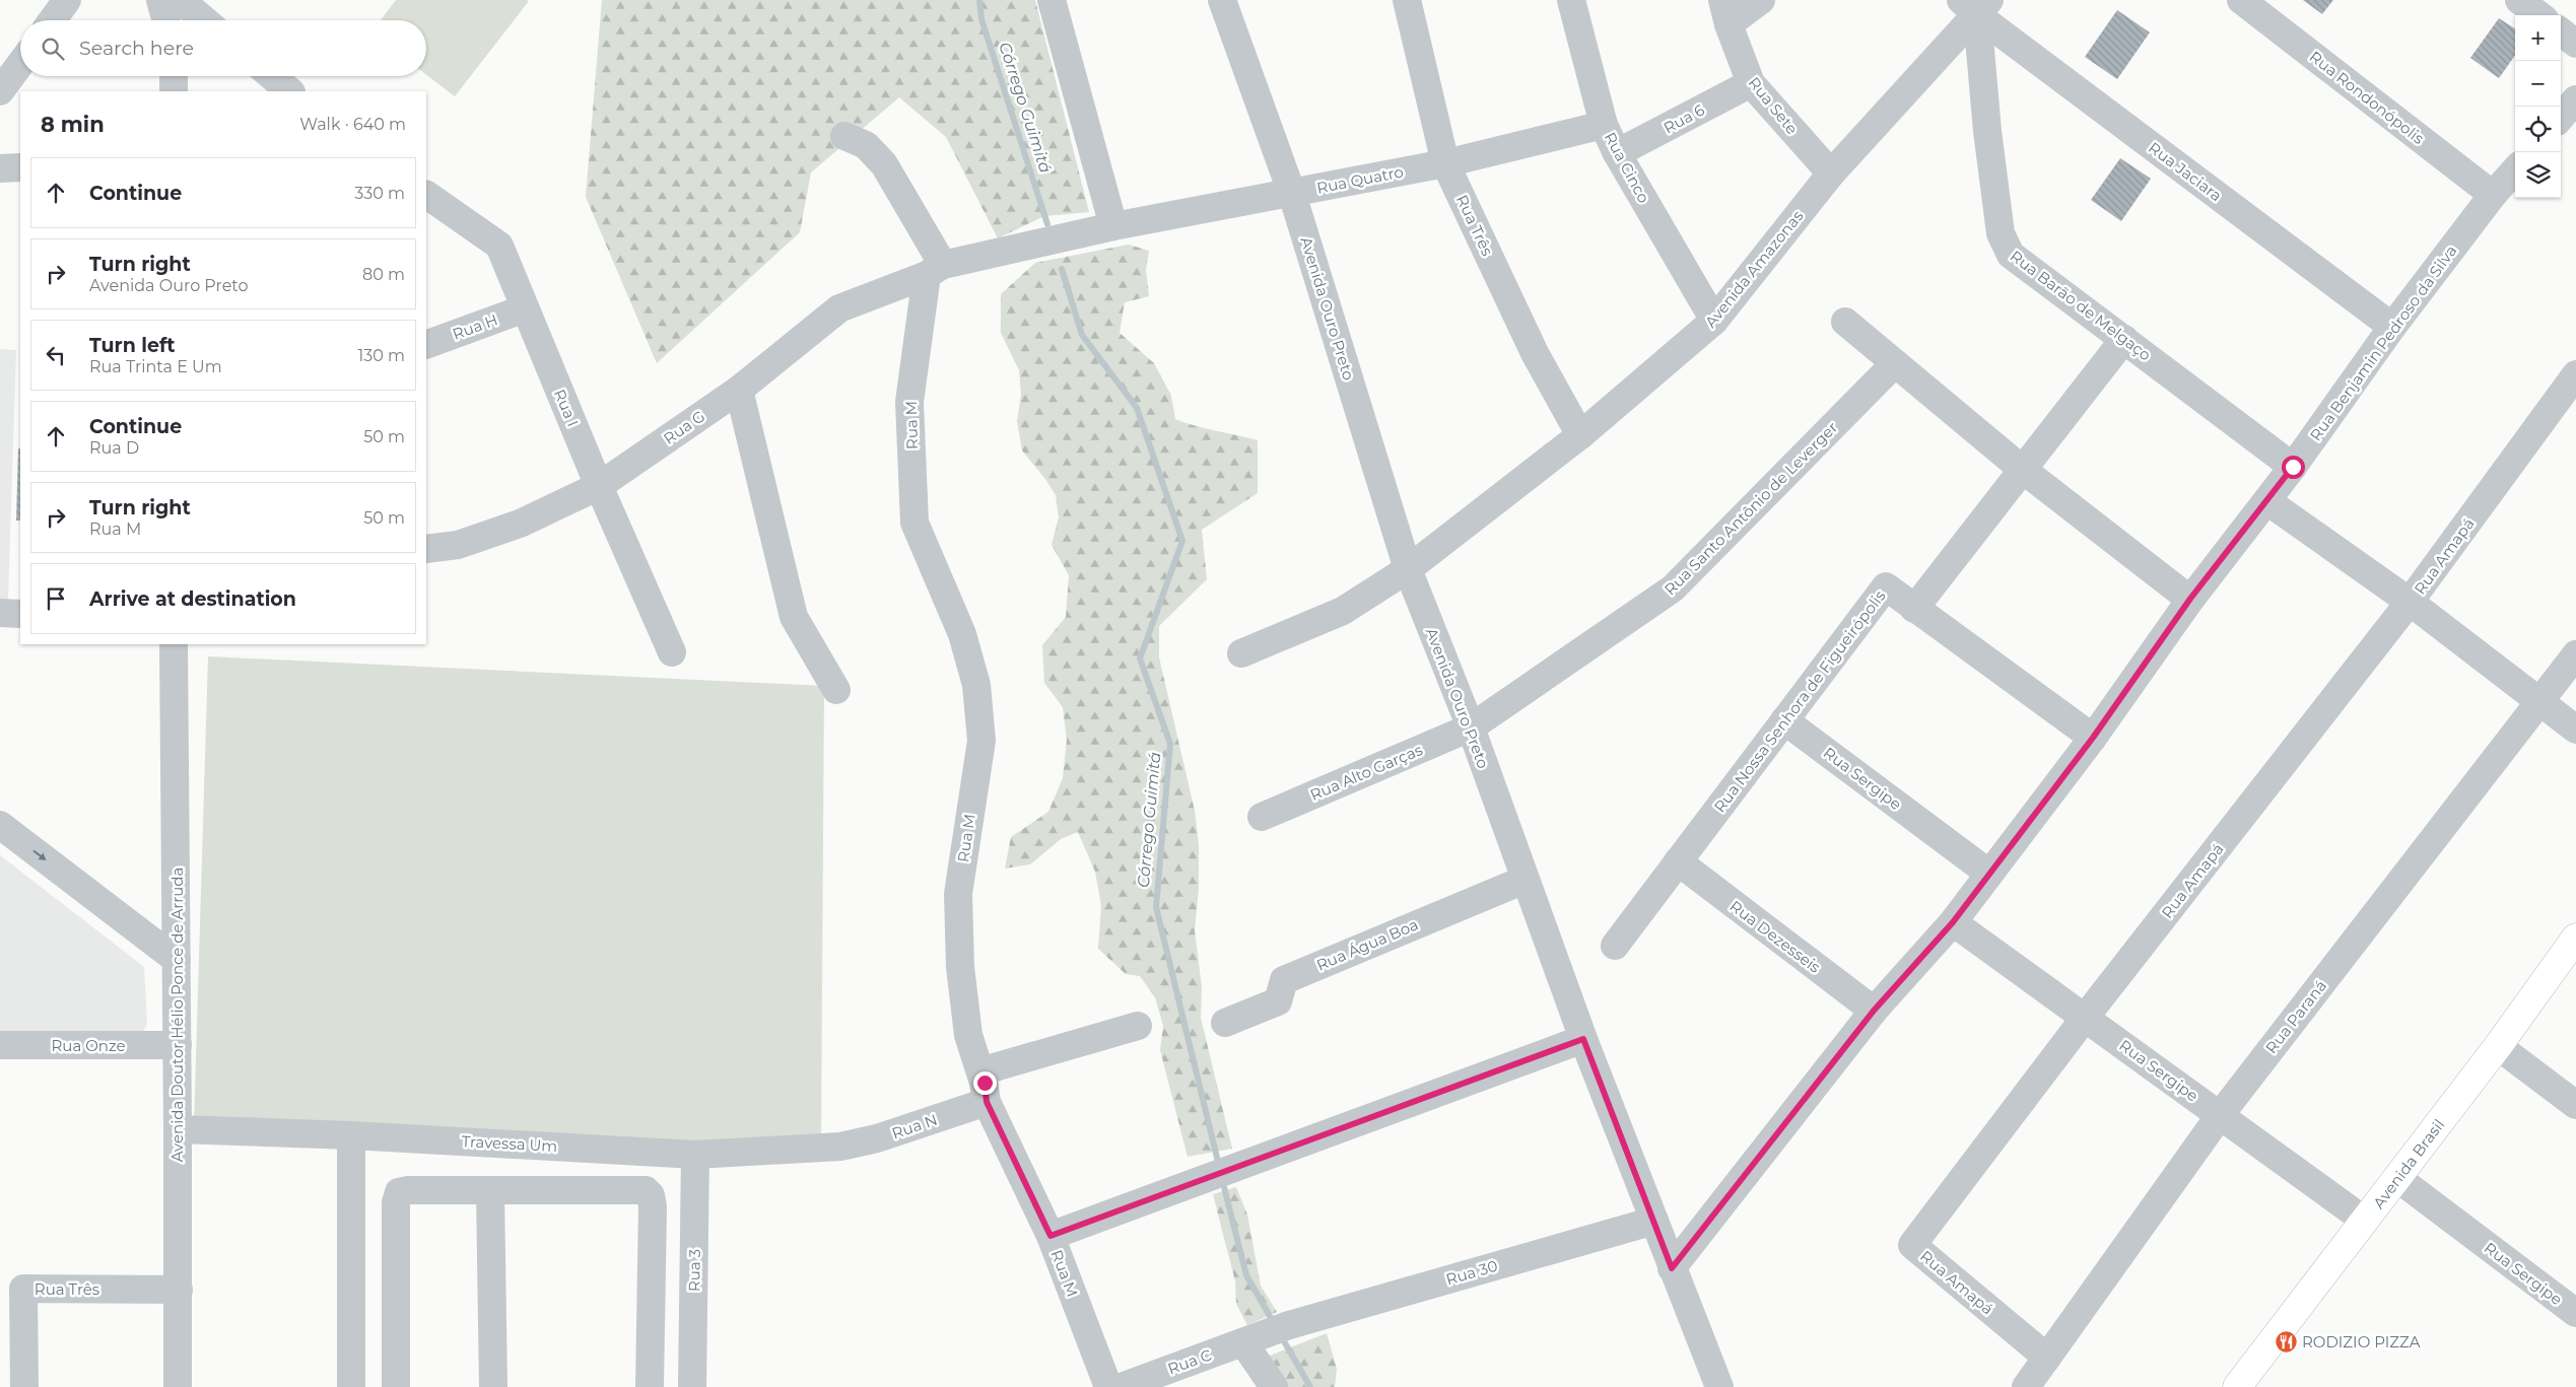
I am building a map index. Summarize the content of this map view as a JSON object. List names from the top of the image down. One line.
{"streets":{"main road":["Avenida Brasil"],"street":["Rua Rondonópolis","Rua Sete","Rua 6","Rua Cinco","Rua Jaciara","Rua Quatro","Rua Três","Avenida Amazonas","Rua Barão de Melgaço","Avenida Ouro Preto","Rua H","Rua Benjamin Pedroso da Silva","Rua I","Rua M","Rua G","Rua Santo Antônio de Leverger","Rua Amapá","Rua Nossa Senhora de Figueirópolis","Rua Alto Garças","Rua Sergipe","Rua Dezesseis","Rua Água Boa","Avenida Doutor Hélio Ponce de Arruda","Rua Paraná","Rua Onze","Rua N","Travessa Um","Rua 3","Rua 30","Rua C"]},"crossings":[["Rua Rondonópolis","Rua Benjamin Pedroso da Silva"],["Rua Sete","Rua 6"],["Rua Sete","Avenida Amazonas"],["Rua 6","Rua Cinco"],["Rua Cinco","Rua Quatro"],["Rua Cinco","Avenida Amazonas"],["Rua Jaciara","Avenida Amazonas"],["Rua Jaciara","Rua Barão de Melgaço"],["Rua Jaciara","Rua Benjamin Pedroso da Silva"],["Rua Quatro","Rua Três"],["Rua Quatro","Avenida Ouro Preto"],["Rua Quatro","Rua M"],["Rua Quatro","Rua G"],["Rua Três","Avenida Amazonas"],["Rua Três","Avenida Doutor Hélio Ponce de Arruda"],["Avenida Amazonas","Rua Barão de Melgaço"],["Avenida Amazonas","Avenida Ouro Preto"],["Rua Barão de Melgaço","Rua Benjamin Pedroso da Silva"],["Avenida Ouro Preto","Rua Benjamin Pedroso da Silva"],["Avenida Ouro Preto","Rua Santo Antônio de Leverger"],["Avenida Ouro Preto","Rua Alto Garças"],["Avenida Ouro Preto","Rua Água Boa"],["Avenida Ouro Preto","Rua 30"],["Rua H","Rua I"],["Rua Benjamin Pedroso da Silva","Rua Nossa Senhora de Figueirópolis"],["Rua Benjamin Pedroso da Silva","Rua Sergipe"],["Rua Benjamin Pedroso da Silva","Rua Dezesseis"],["Rua I","Rua G"],["Rua M","Rua G"],["Rua M","Rua N"],["Rua Santo Antônio de Leverger","Rua Alto Garças"],["Rua Amapá","Rua Sergipe"],["Rua Amapá","Rua Paraná"],["Rua Nossa Senhora de Figueirópolis","Rua Sergipe"],["Rua Nossa Senhora de Figueirópolis","Rua Dezesseis"],["Rua Sergipe","Rua Paraná"],["Rua Sergipe","Avenida Brasil"],["Avenida Doutor Hélio Ponce de Arruda","Rua Onze"],["Avenida Doutor Hélio Ponce de Arruda","Travessa Um"],["Rua N","Travessa Um"],["Travessa Um","Rua 3"],["Rua 30","Rua C"]],"water":["Córrego Guimitá"],"places":{"restaurant":["RODIZIO PIZZA"]},"page":{"map_buttons":["+","−"],"search":"Search here","heading":["8 min","Walk · 640 m"],"list":[["Continue","330 m"],["Turn right","Avenida Ouro Preto","80 m"],["Turn left","Rua Trinta E Um","130 m"],["Continue","Rua D","50 m"],["Turn right","Rua M","50 m"],"Arrive at destination"]}}
